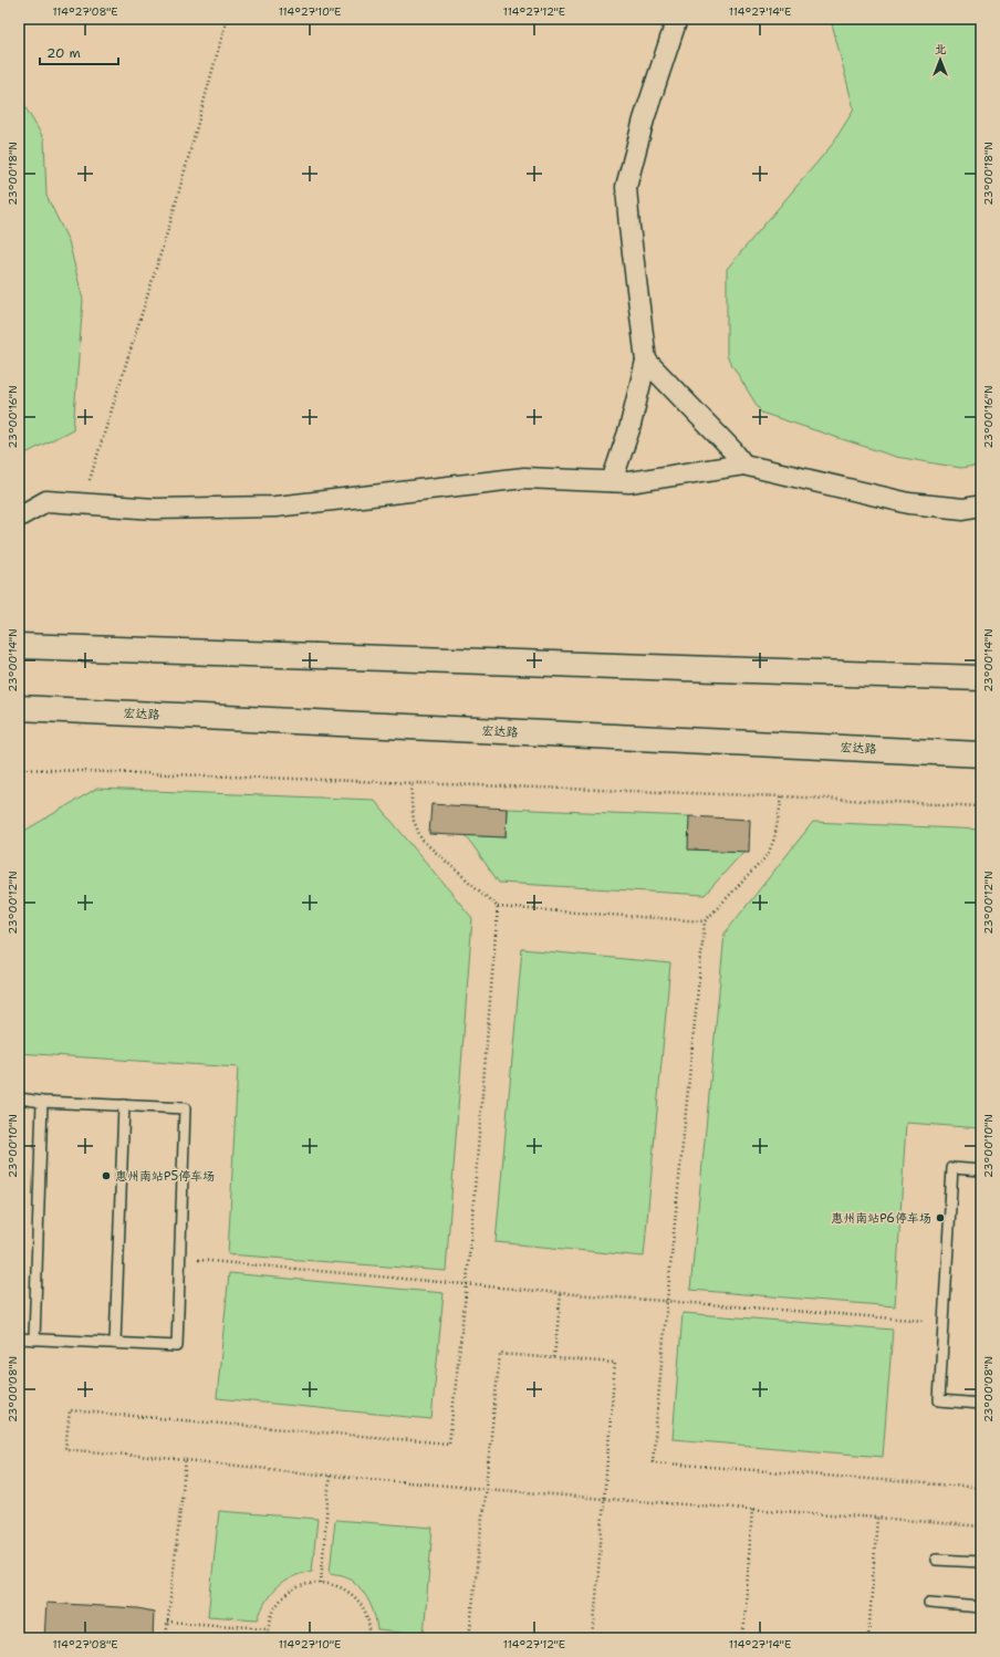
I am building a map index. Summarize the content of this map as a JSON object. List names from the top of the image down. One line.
{"streets":{"main road":["宏达路"]},"places":["惠州南站P5停车场","惠州南站P6停车场"],"scale_bar":"20 m","north":"top","coordinates":["114°27'08\"E","114°27'10\"E","114°27'12\"E","114°27'14\"E","23°00'18\"N","23°00'16\"N","23°00'14\"N","23°00'12\"N","23°00'10\"N","23°00'08\"N"]}
